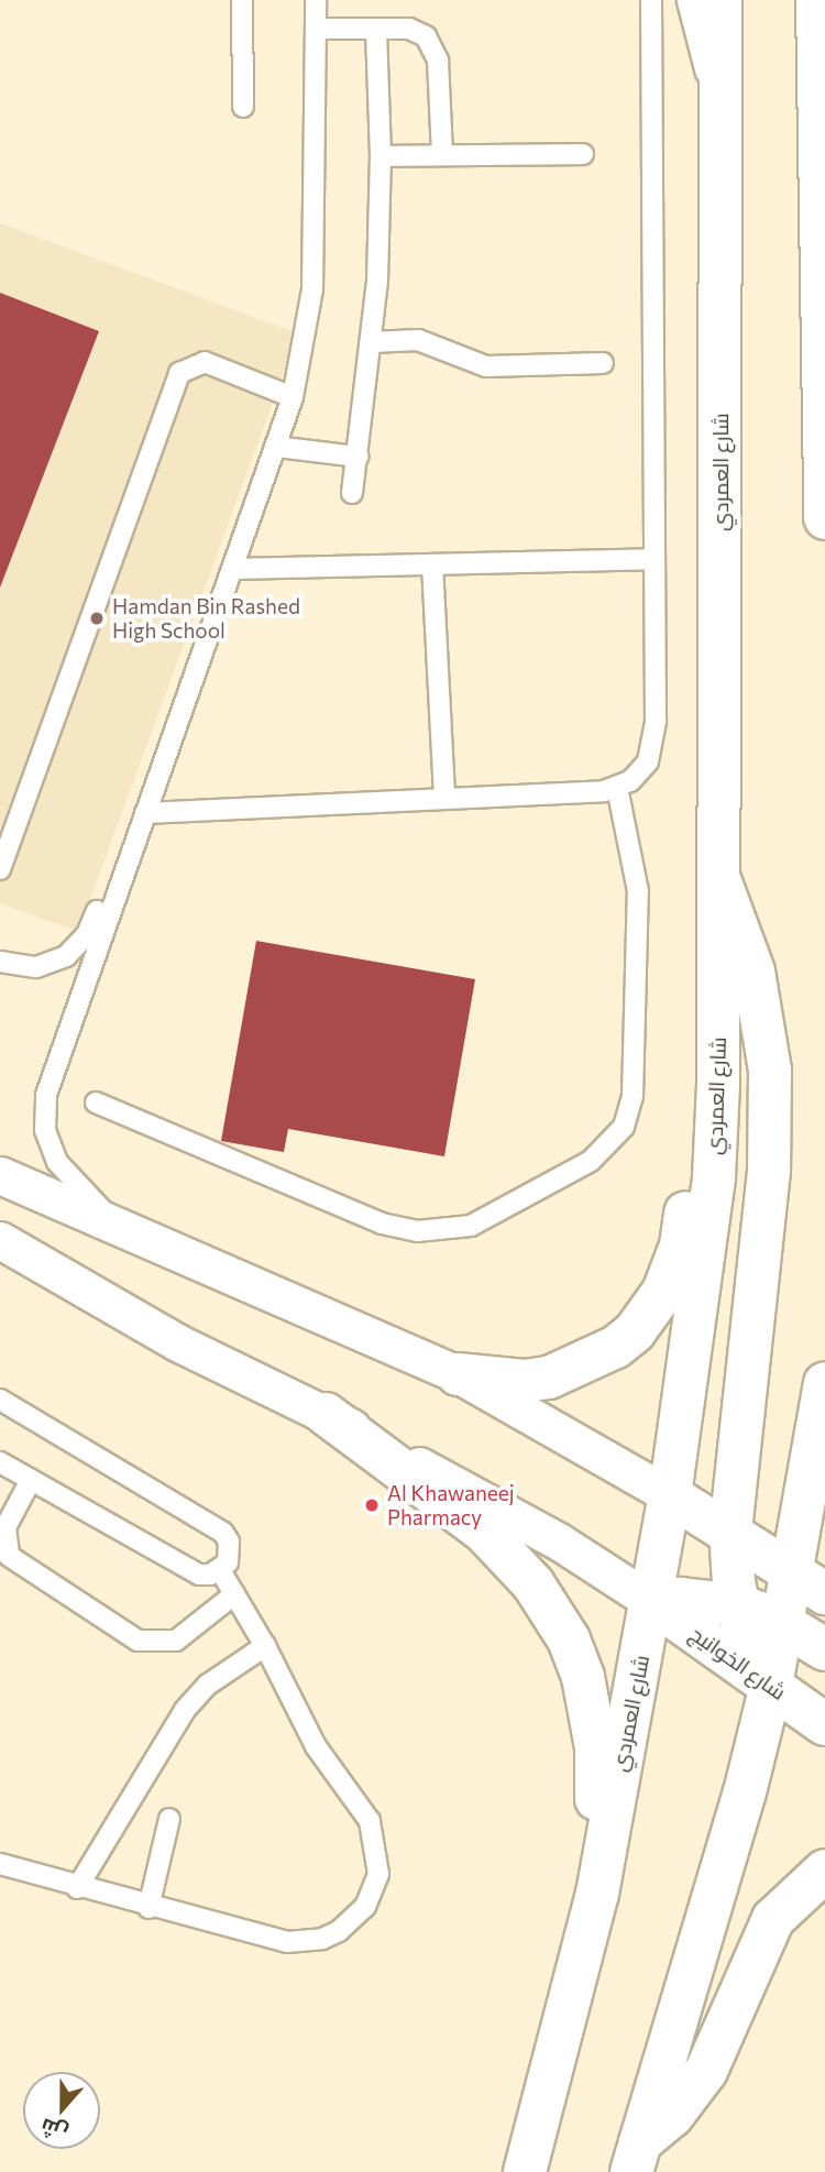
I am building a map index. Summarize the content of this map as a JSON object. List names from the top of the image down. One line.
{"streets":{"main road":["شارع العمردي","شارع الخوانيج"]},"crossings":[["شارع العمردي","شارع الخوانيج"]],"places":["Hamdan Bin Rashed High School","Al Khawaneej Pharmacy"],"north":"bottom"}
